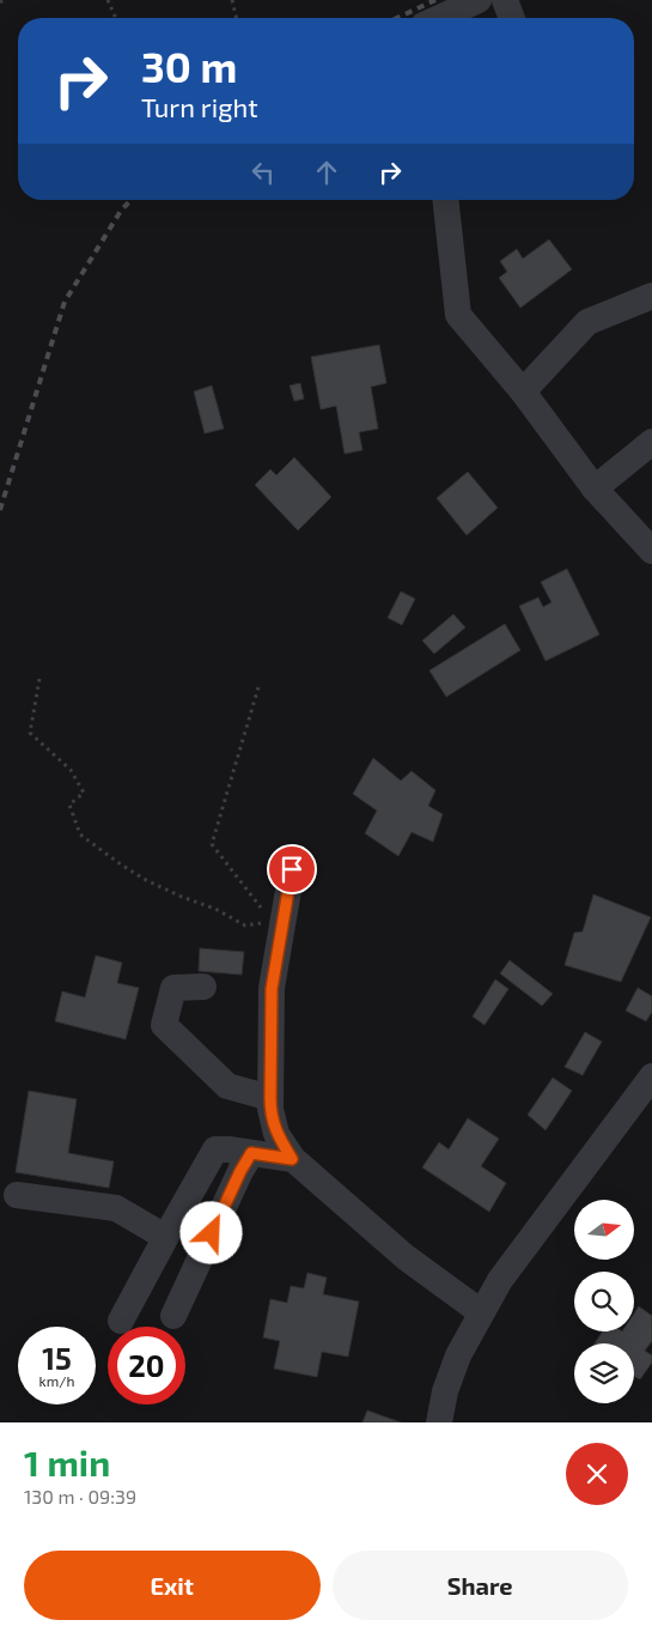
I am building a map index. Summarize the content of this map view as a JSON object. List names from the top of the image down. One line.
{"north":"right","page":{"turn":["30 m","Turn right"],"speed":"15 km/h","limit":"20","heading":["1 min","130 m · 09:39"],"buttons":["Exit","Share"]}}
